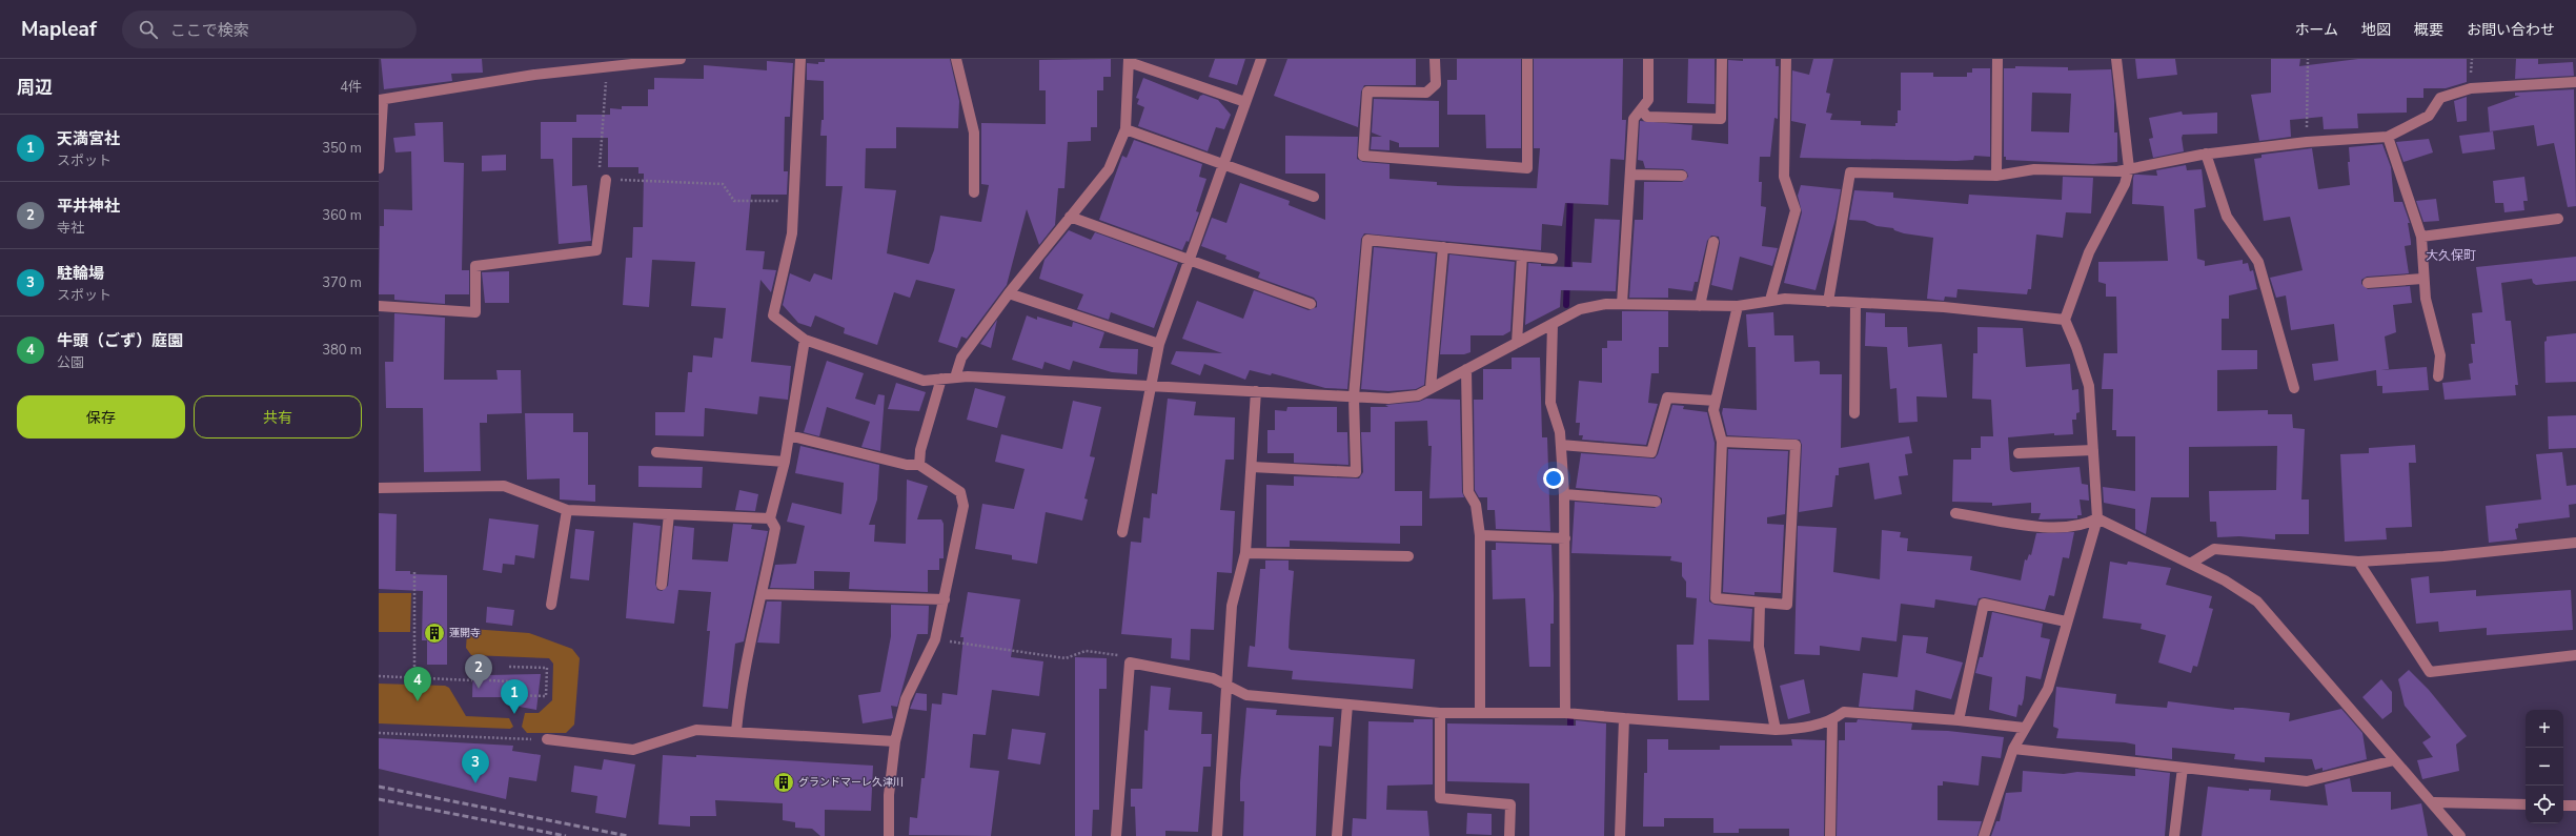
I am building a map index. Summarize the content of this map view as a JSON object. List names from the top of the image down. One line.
{"districts":["大久保町"],"places":{"building":["蓮開寺","グランドマーレ久津川"]},"page":{"header":"Mapleaf","search":"ここで検索","nav":["ホーム","地図","概要","お問い合わせ"],"heading":["周辺","4件"],"list":[{"mark":"1","name":"天満宮社","note":"スポット","value":"350 m"},{"mark":"2","name":"平井神社","note":"寺社","value":"360 m"},{"mark":"3","name":"駐輪場","note":"スポット","value":"370 m"},{"mark":"4","name":"牛頭（ごず）庭園","note":"公園","value":"380 m"}],"buttons":["保存","共有"],"pins":["2","4","1","3"],"map_buttons":["+","−"]}}
